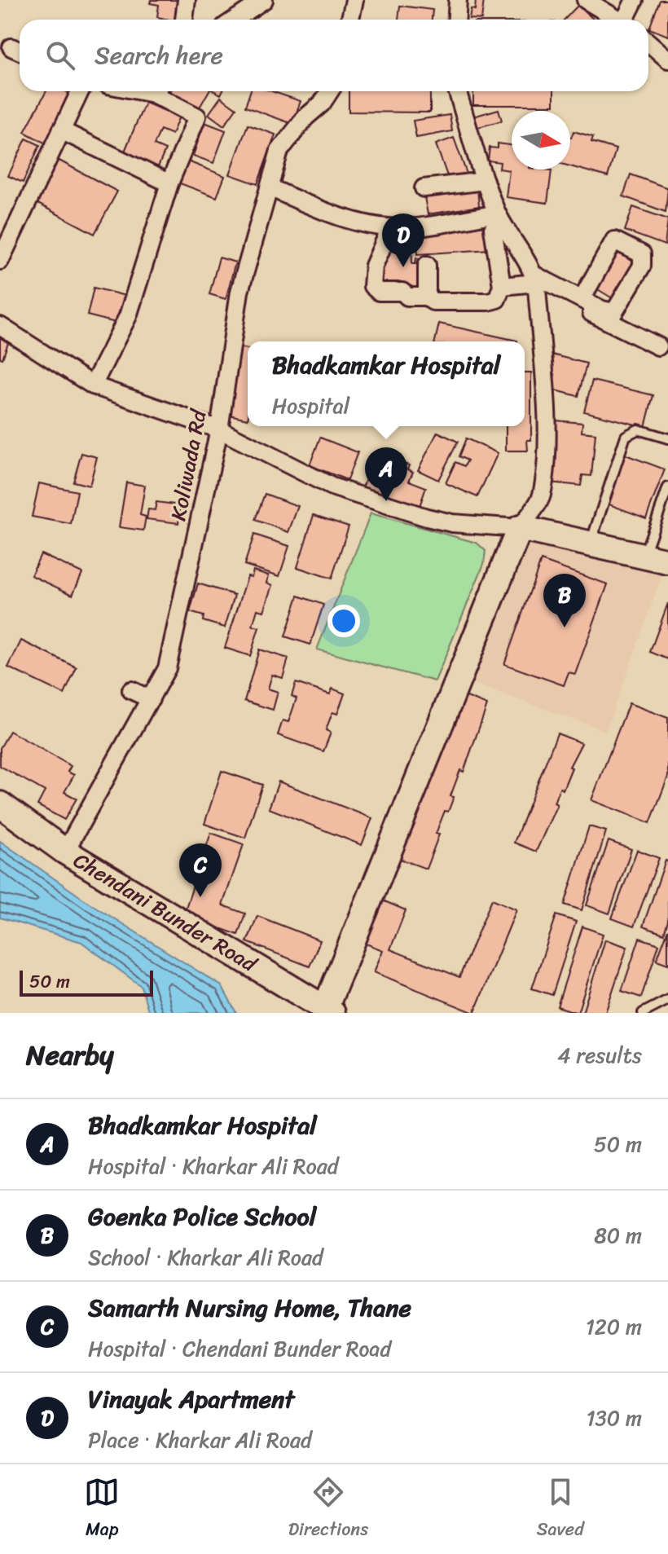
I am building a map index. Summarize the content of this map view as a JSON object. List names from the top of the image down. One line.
{"streets":{"street":["Koliwada Rd","Chendani Bunder Road"]},"crossings":[["Koliwada Rd","Chendani Bunder Road"]],"scale_bar":"50 m","north":"right","page":{"search":"Search here","pins":["D","A","B","C"],"popup":["Bhadkamkar Hospital","Hospital"],"scale":"50 m","heading":["Nearby","4 results"],"list":[{"mark":"A","name":"Bhadkamkar Hospital","note":"Hospital · Kharkar Ali Road","value":"50 m"},{"mark":"B","name":"Goenka Police School","note":"School · Kharkar Ali Road","value":"80 m"},{"mark":"C","name":"Samarth Nursing Home, Thane","note":"Hospital · Chendani Bunder Road","value":"120 m"},{"mark":"D","name":"Vinayak Apartment","note":"Place · Kharkar Ali Road","value":"130 m"}],"nav":["Map","Directions","Saved"]}}
